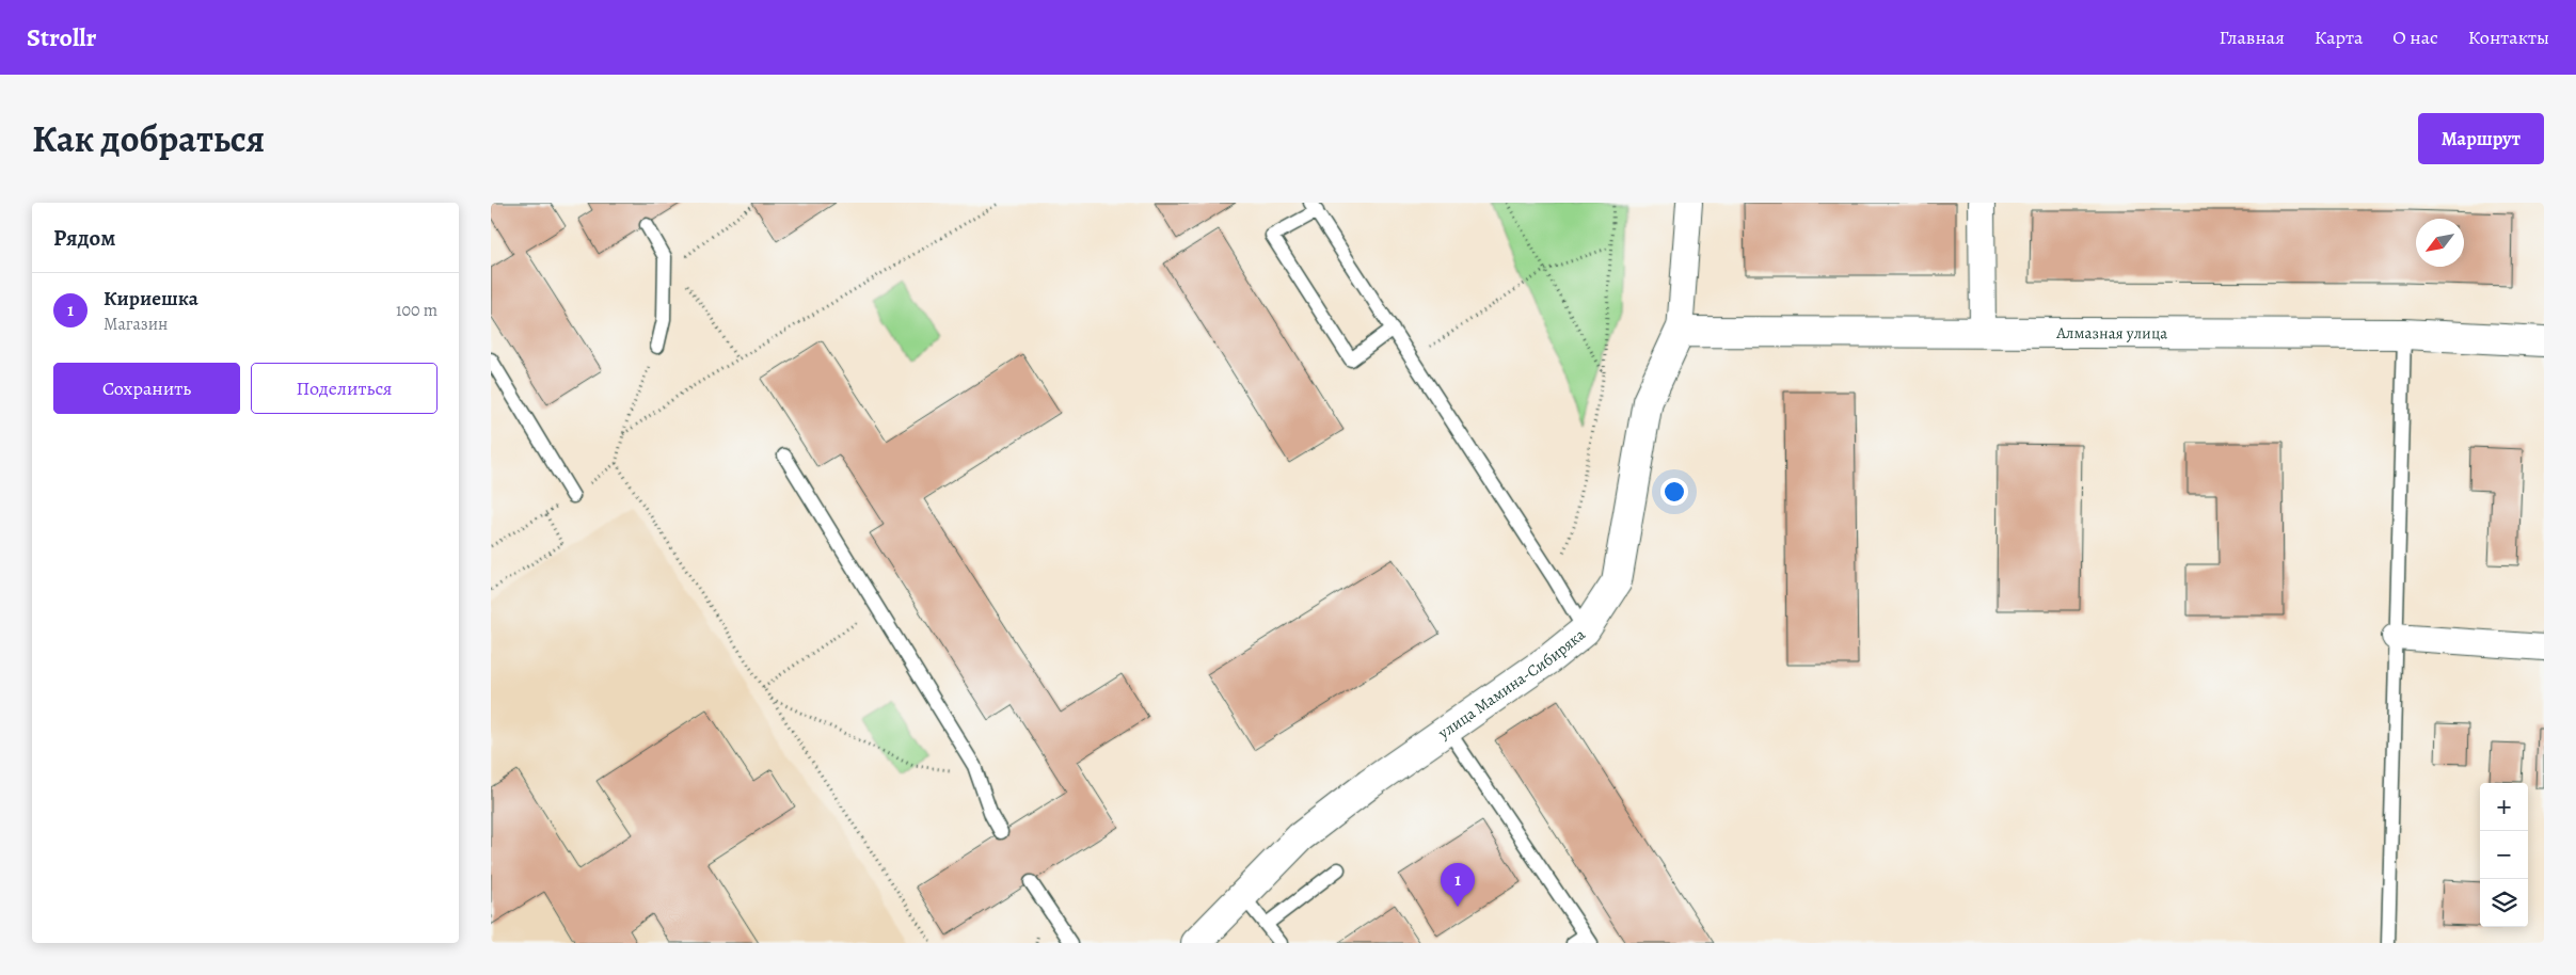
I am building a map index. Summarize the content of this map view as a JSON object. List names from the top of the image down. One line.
{"streets":{"street":["Алмазная улица","улица Мамина-Сибиряка"]},"crossings":[["Алмазная улица","улица Мамина-Сибиряка"]],"north":"bottom left","page":{"header":"Strollr","nav":["Главная","Карта","О нас","Контакты"],"title":"Как добраться","buttons":["Маршрут",["Сохранить","Поделиться"]],"heading":"Рядом","list":[{"mark":"1","name":"Кириешка","note":"Магазин","value":"100 m"}],"map_buttons":["+","−"],"pins":"1"}}
